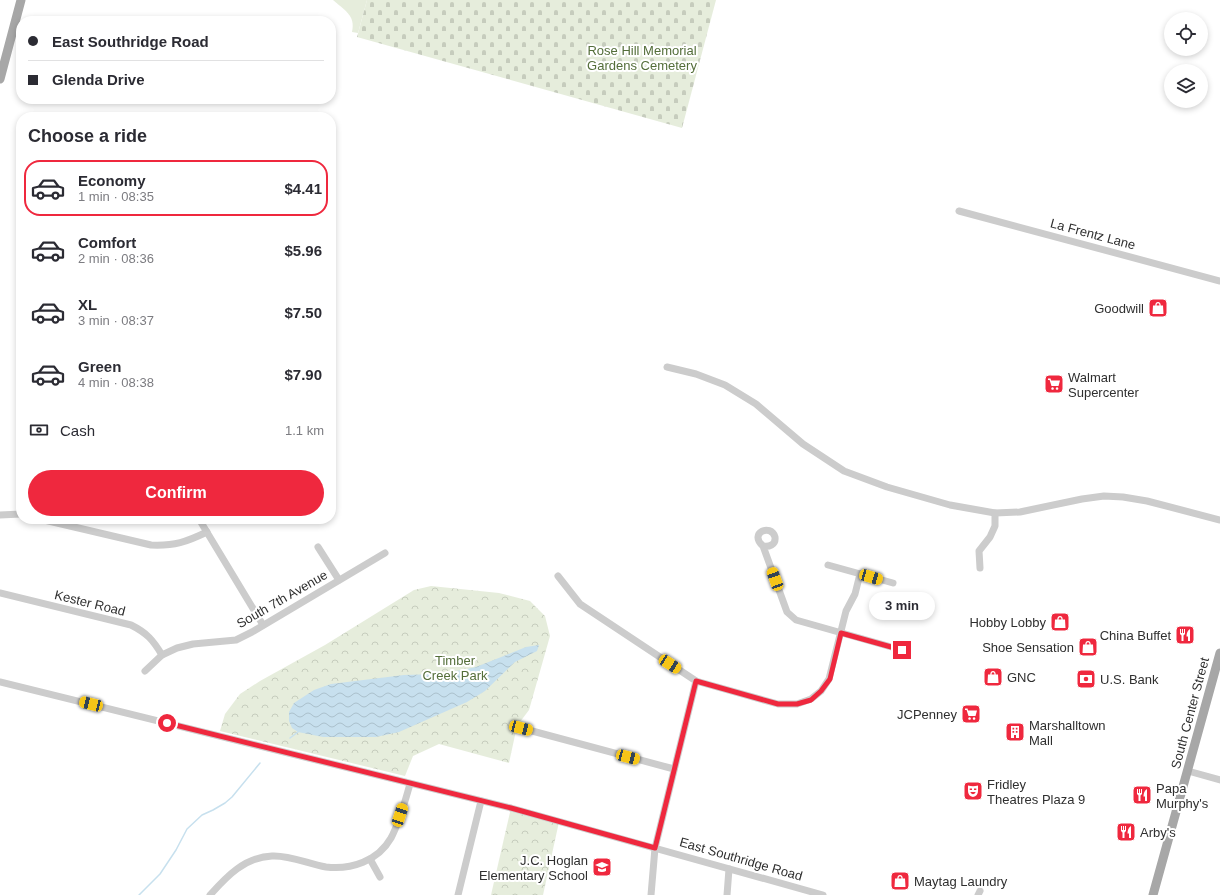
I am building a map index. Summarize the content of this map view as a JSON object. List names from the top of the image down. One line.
{"streets":{"main road":["South Center Street"],"street":["La Frentz Lane","South 7th Avenue","Kester Road","East Southridge Road"]},"crossings":[["South 7th Avenue","Kester Road"]],"parks":["Rose Hill Memorial Gardens Cemetery","Timber Creek Park"],"places":{"shop":["Goodwill","Hobby Lobby","Shoe Sensation","GNC","Maytag Laundry"],"supermarket":["Walmart Supercenter","JCPenney"],"restaurant":["China Buffet","Papa Murphy's","Arby's"],"bank":["U.S. Bank"],"building":["Marshalltown Mall"],"theatre":["Fridley Theatres Plaza 9"],"school or university":["J.C. Hoglan Elementary School"]},"page":{"banner":["East Southridge Road","Glenda Drive"],"heading":"Choose a ride","list":[{"name":"Economy","note":"1 min · 08:35","value":"$4.41"},{"name":"Comfort","note":"2 min · 08:36","value":"$5.96"},{"name":"XL","note":"3 min · 08:37","value":"$7.50"},{"name":"Green","note":"4 min · 08:38","value":"$7.90"}],"pay":["Cash","1.1 km"],"buttons":"Confirm","bubble":"3 min"}}
